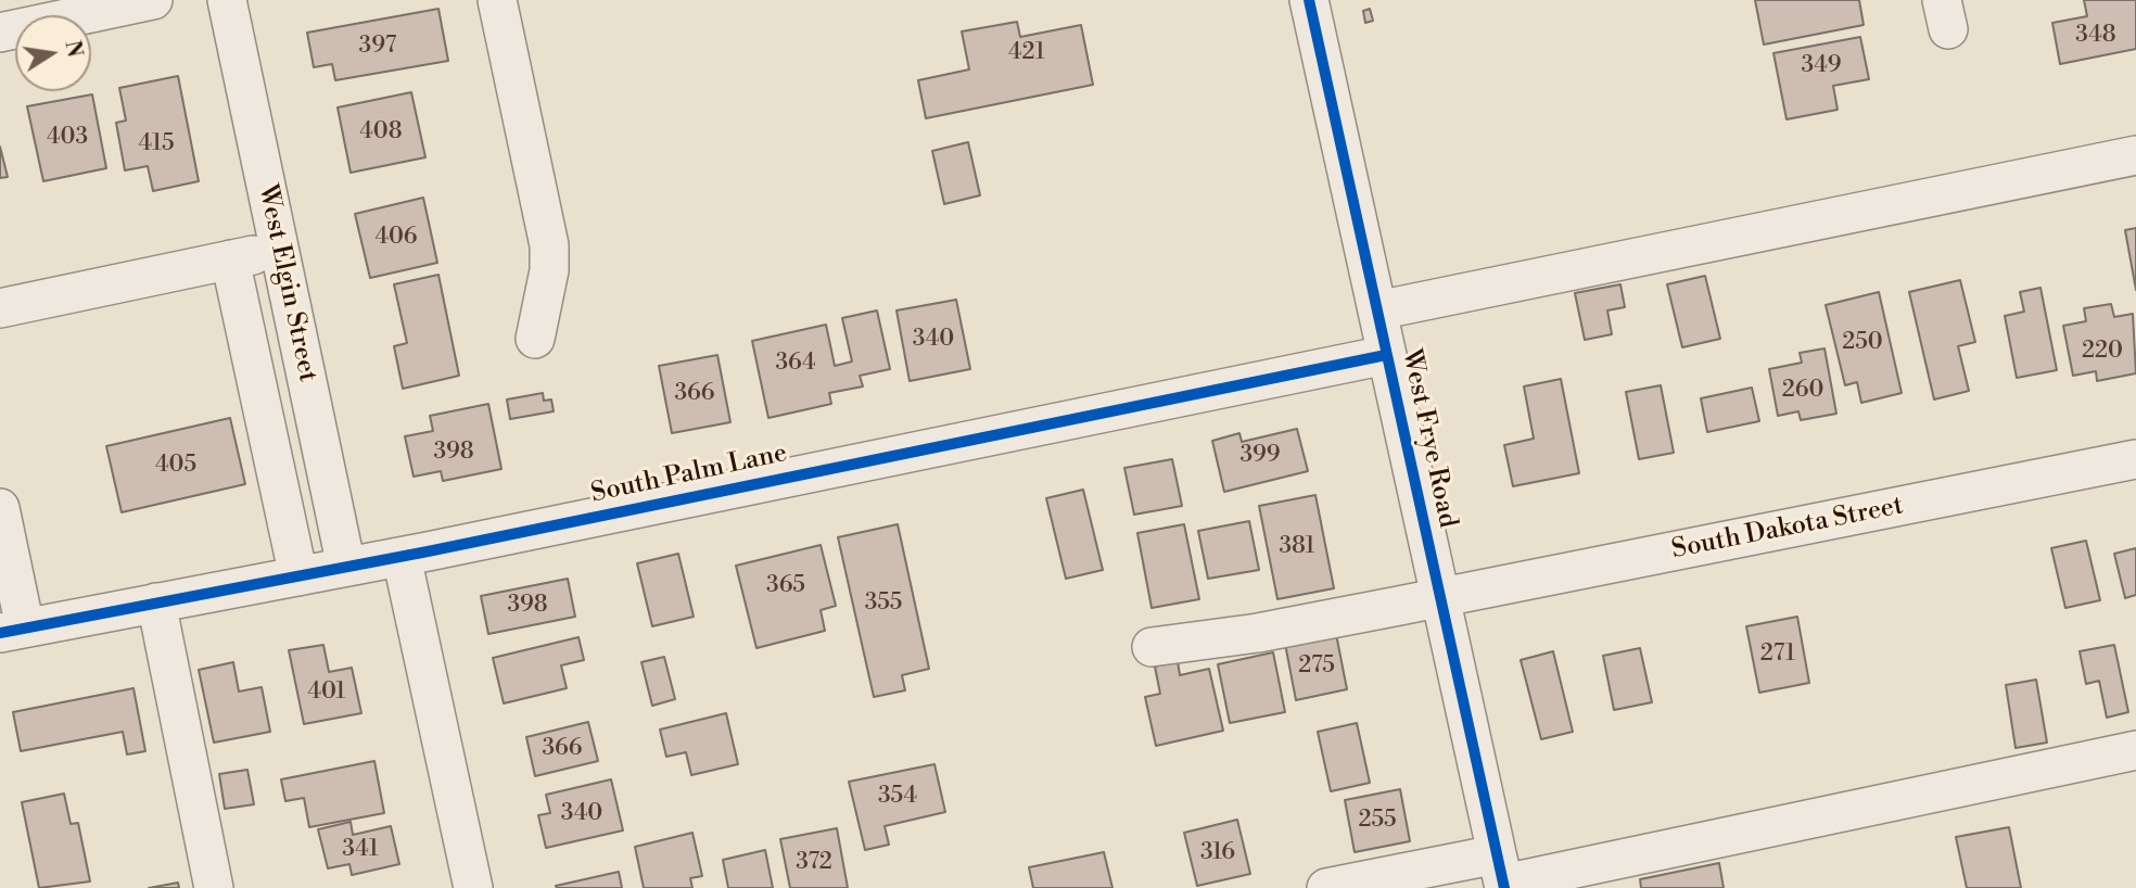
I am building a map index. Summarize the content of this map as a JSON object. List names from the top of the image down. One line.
{"streets":{"street":["West Elgin Street","West Frye Road","South Palm Lane","South Dakota Street"]},"crossings":[["West Elgin Street","South Palm Lane"],["West Frye Road","South Palm Lane"],["West Frye Road","South Dakota Street"]],"house_numbers":["348","397","421","349","408","403","415","406","340","250","220","364","260","366","398","399","405","381","365","355","398","271","275","401","366","354","340","255","341","316","372"],"north":"right"}
